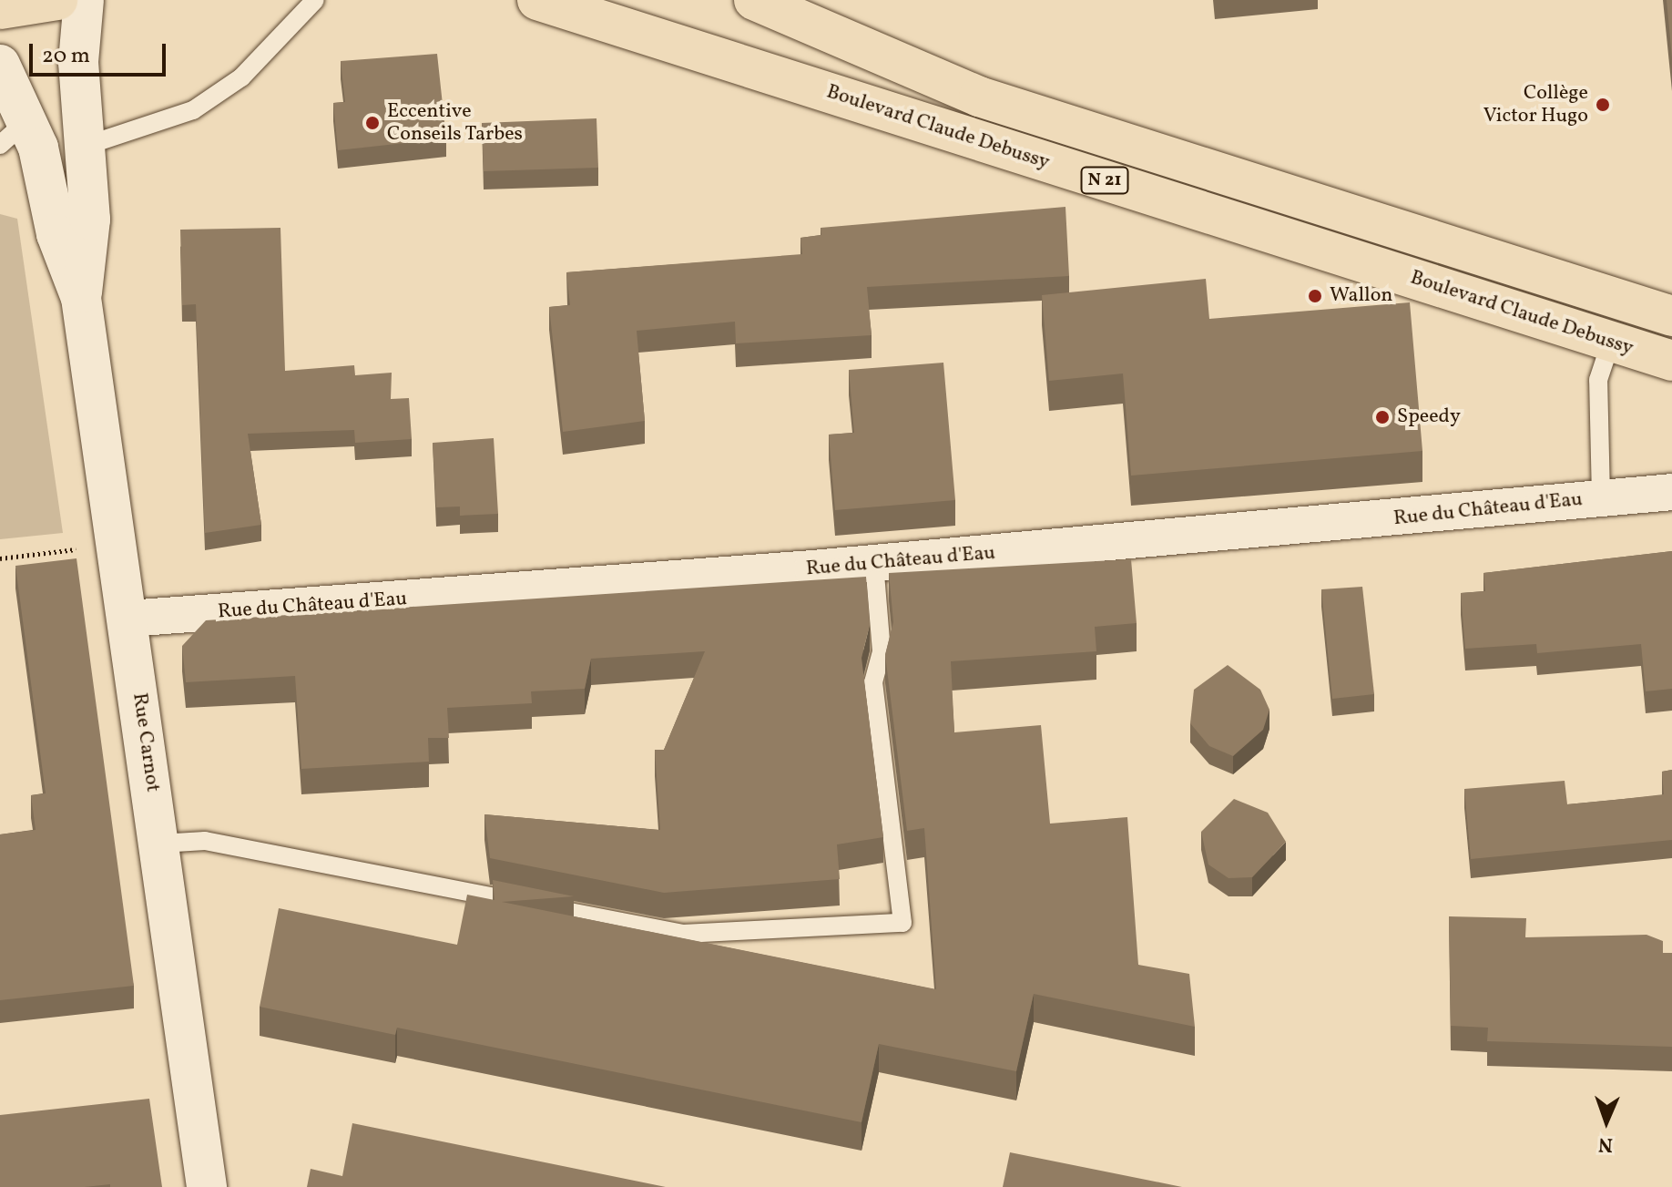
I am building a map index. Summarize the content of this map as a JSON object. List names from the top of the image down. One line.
{"streets":{"main road":["Boulevard Claude Debussy","N 21","Rue Carnot"],"street":["Rue du Château d'Eau"]},"crossings":[["Rue du Château d'Eau","Rue Carnot"]],"places":["Collège Victor Hugo","Eccentive Conseils Tarbes","Wallon","Speedy"],"scale_bar":"20 m","north":"bottom"}
